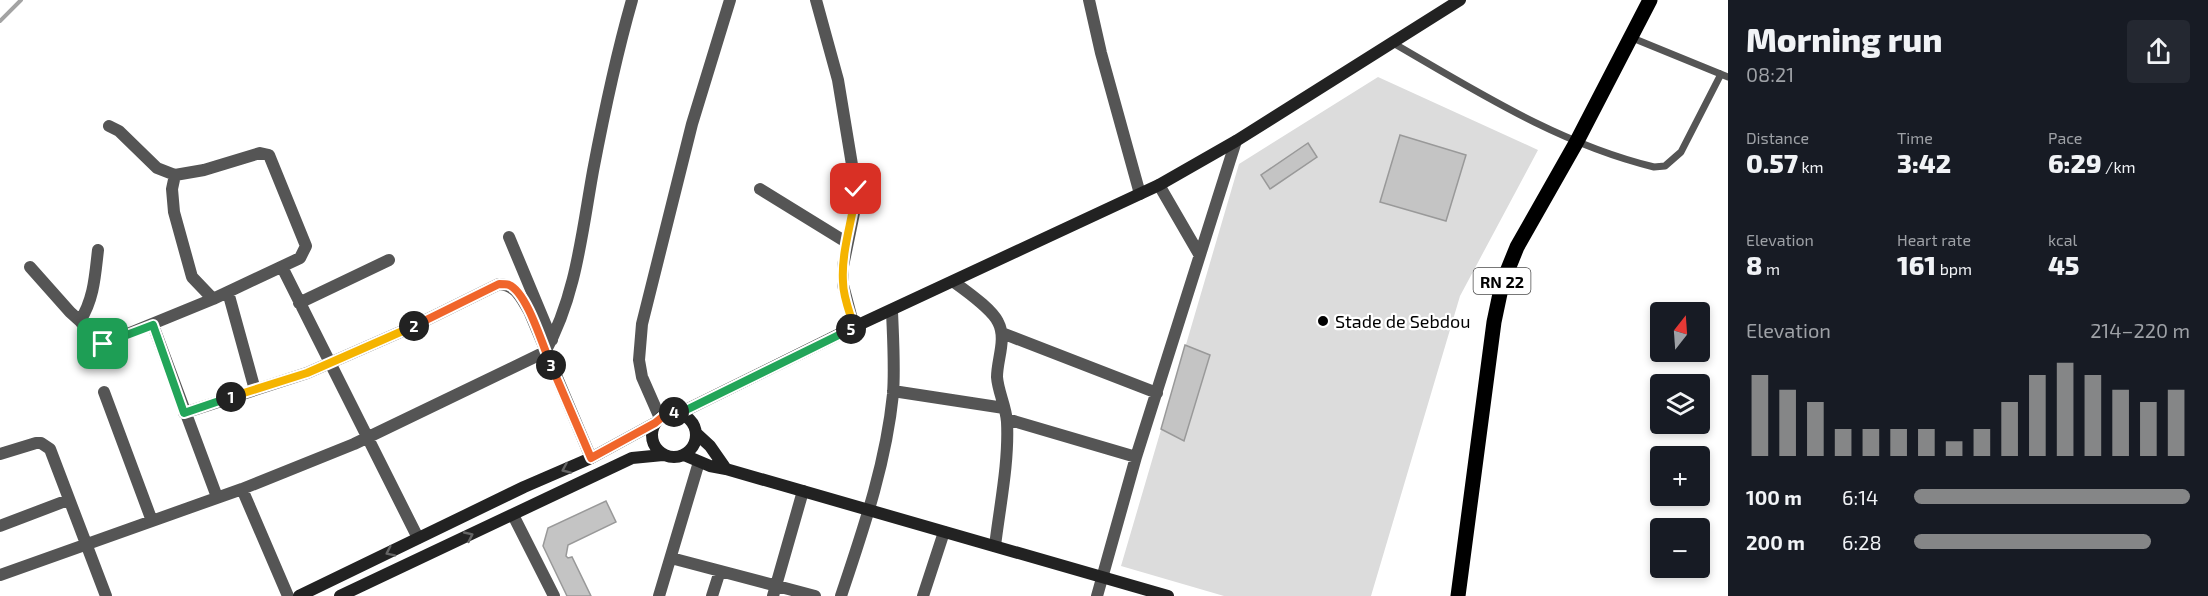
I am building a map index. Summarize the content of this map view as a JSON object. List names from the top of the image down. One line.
{"streets":{"main road":["RN 22"]},"places":["Stade de Sebdou"],"north":"top","page":{"heading":["Morning run","08:21"],"stats":[["Distance","0.57 km"],["Time","3:42"],["Pace","6:29 /km"],["Elevation","8 m"],["Heart rate","161 bpm"],["kcal","45"]],"map_buttons":["+","−"],"chart":["Elevation","214–220 m"],"pins":["2","5","3","1","4"],"list":[{"name":"100 m","note":"6:14"},{"name":"200 m","note":"6:28"}]}}
